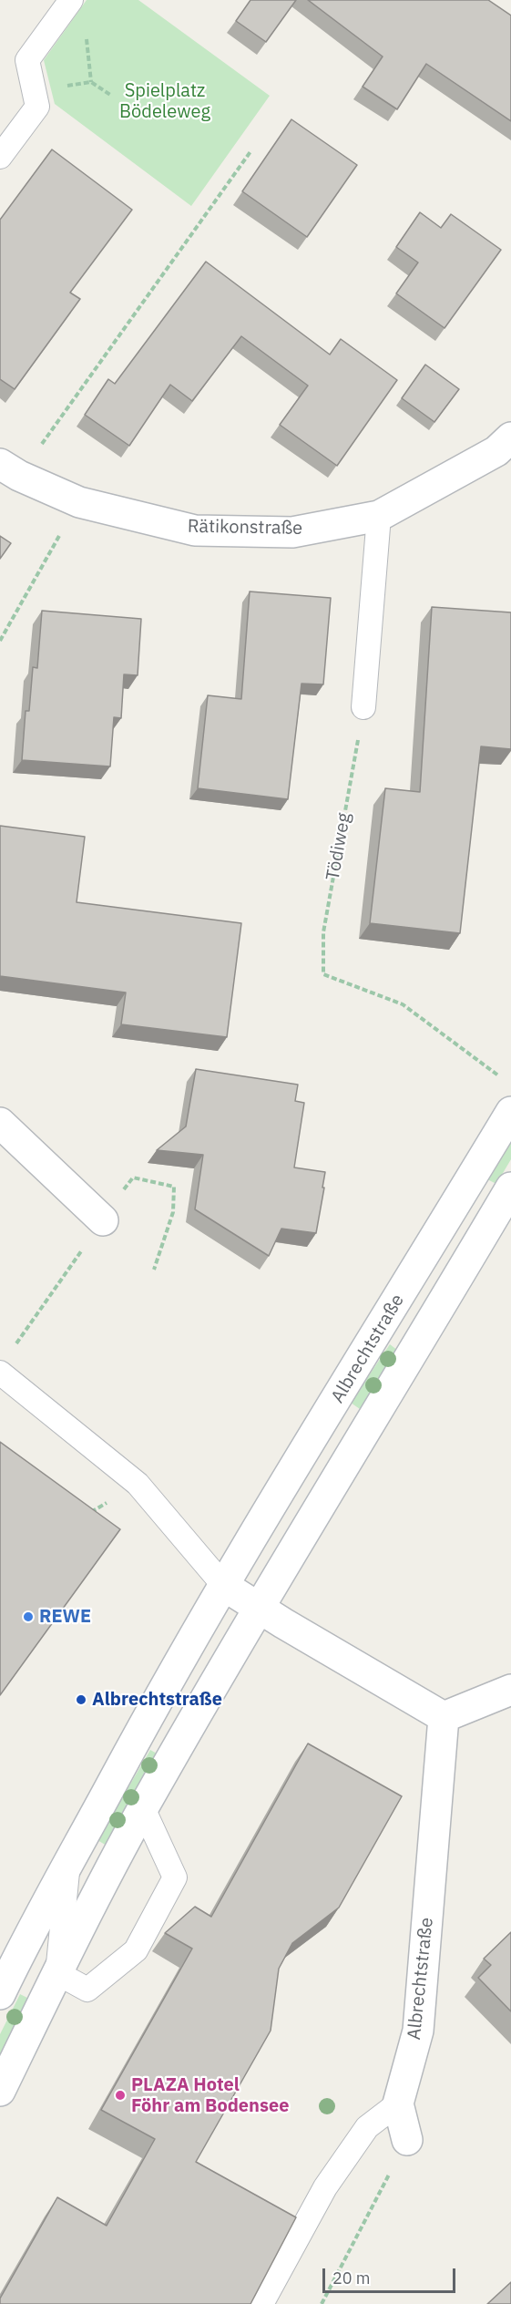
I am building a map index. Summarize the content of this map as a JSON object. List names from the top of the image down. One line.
{"streets":{"main road":["Rätikonstraße","Albrechtstraße"],"path":["Tödiweg"]},"parks":["Spielplatz Bödeleweg"],"places":["REWE","Albrechtstraße","PLAZA Hotel Föhr am Bodensee"],"scale_bar":"20 m"}
